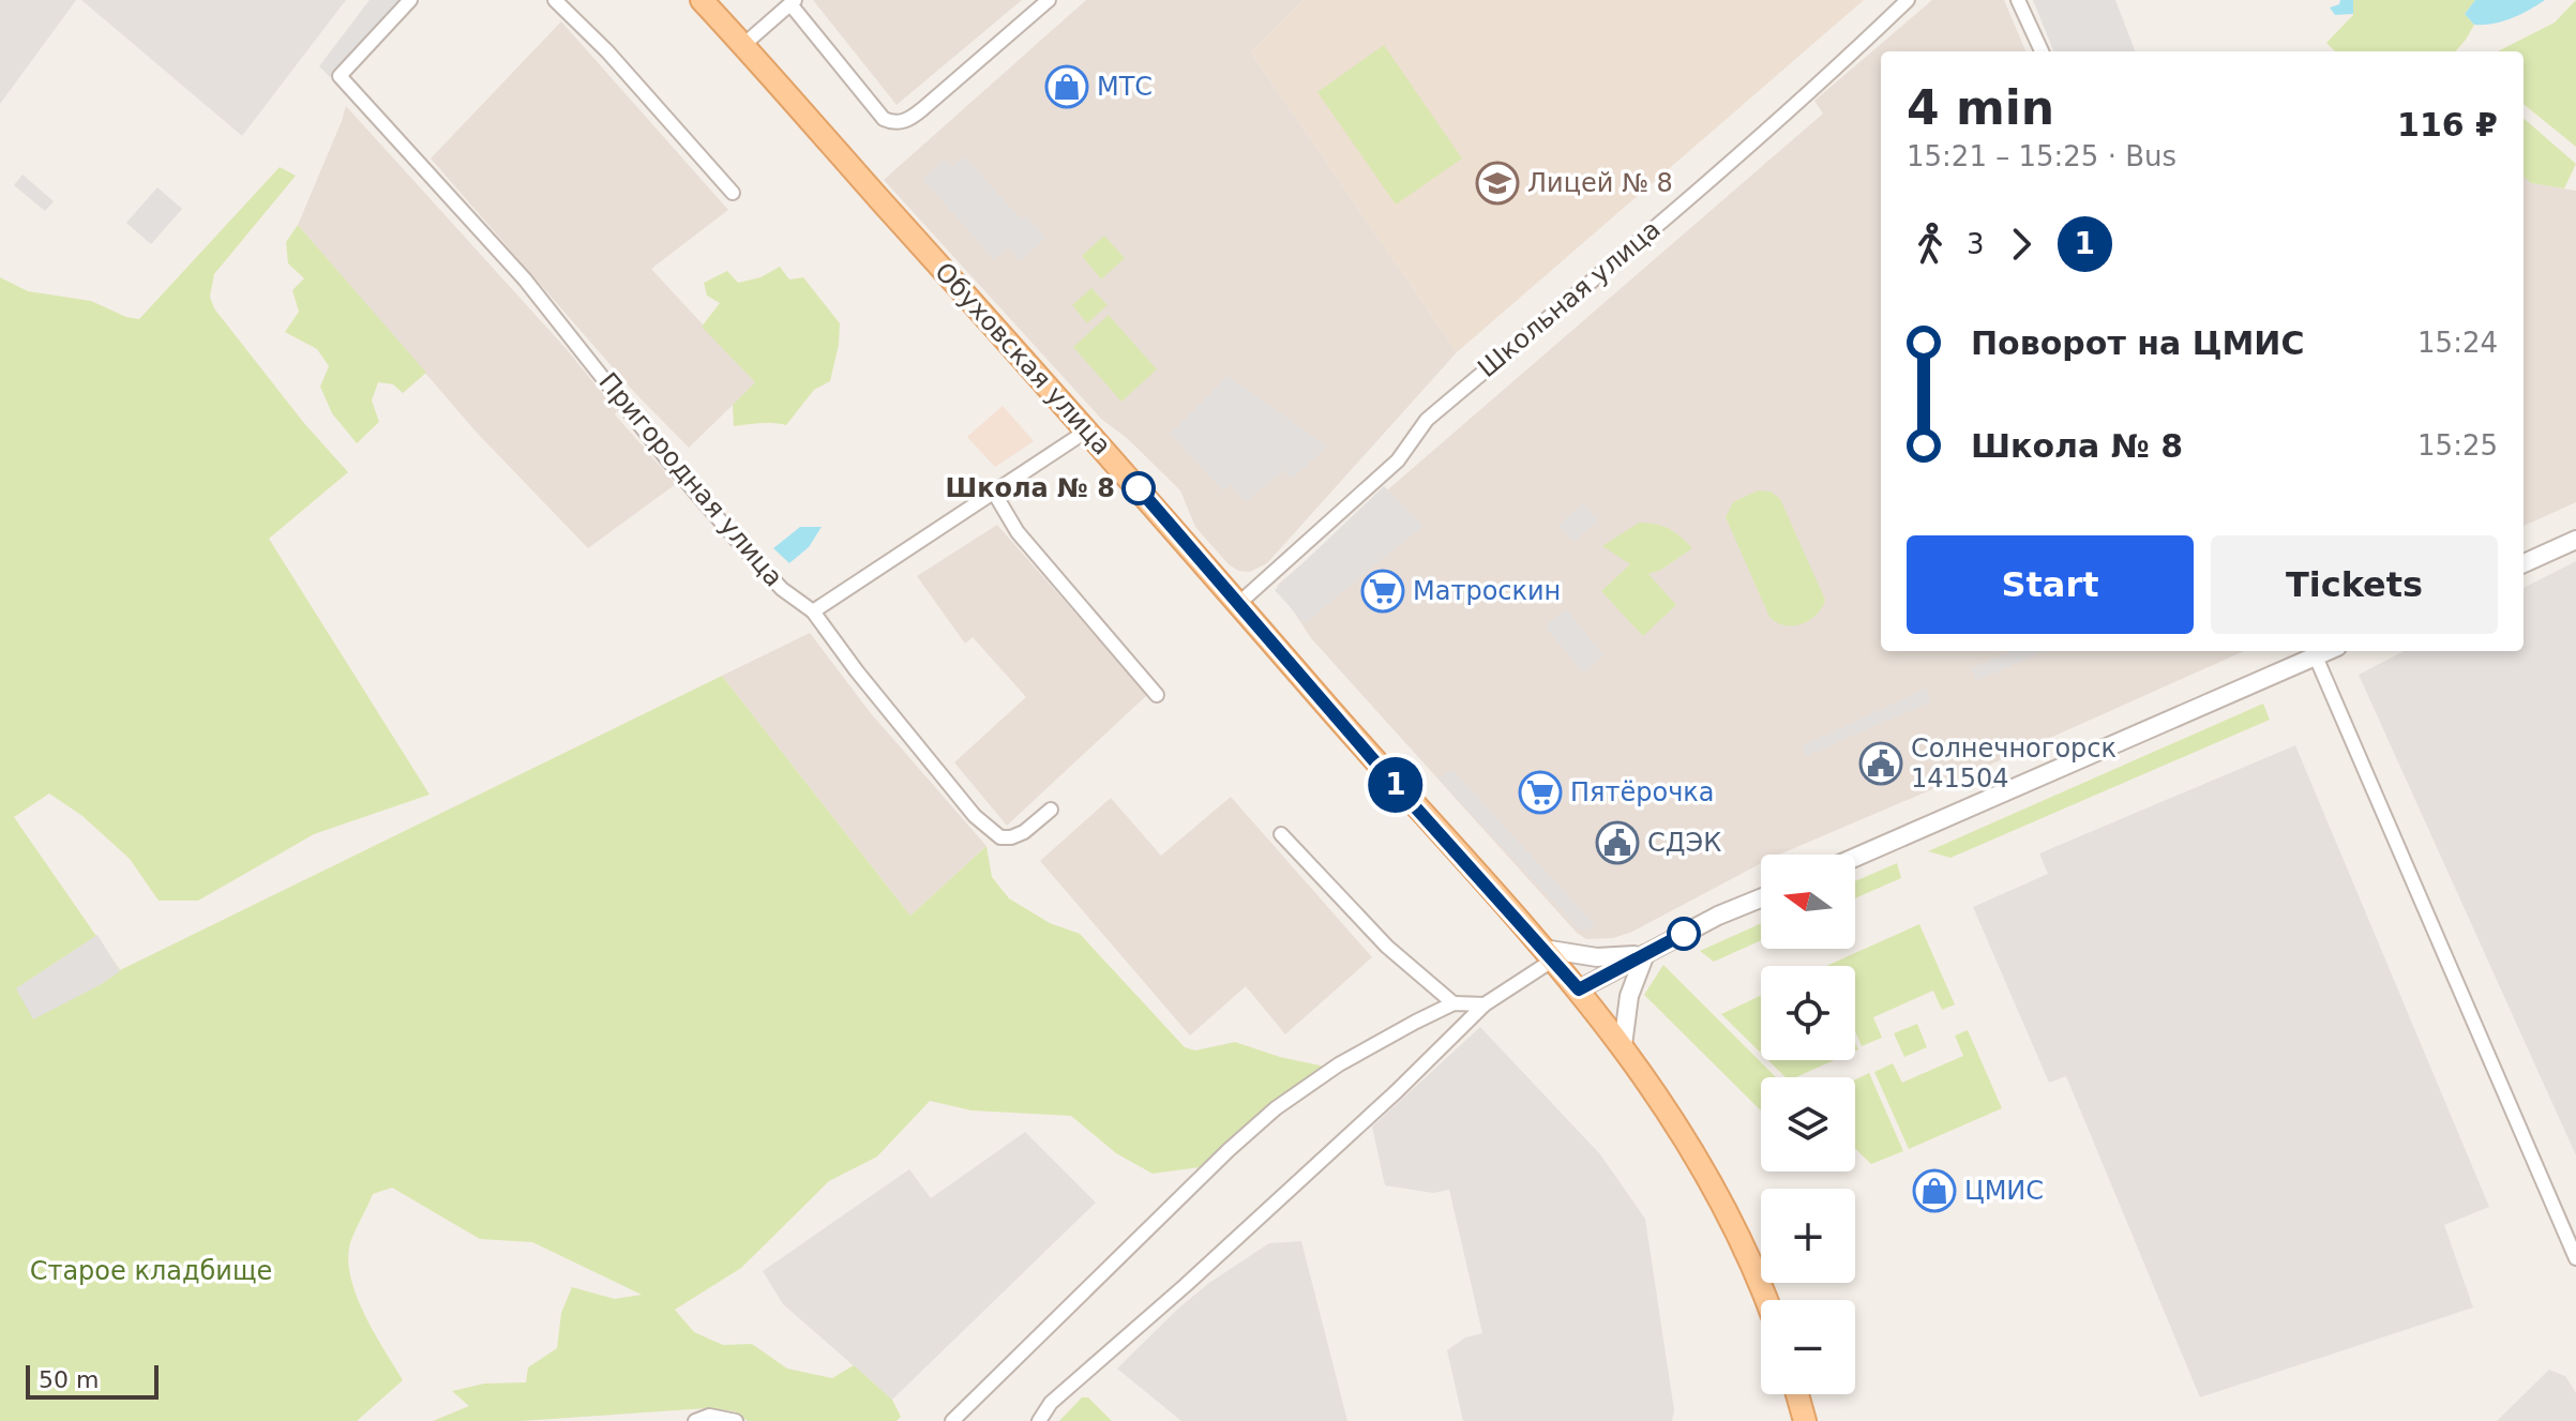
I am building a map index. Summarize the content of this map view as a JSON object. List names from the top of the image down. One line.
{"streets":{"main road":["Обуховская улица"],"street":["Школьная улица","Пригородная улица"]},"crossings":[["Школьная улица","Обуховская улица"]],"parks":["Старое кладбище"],"places":{"shop":["МТС","ЦМИС"],"school or university":["Лицей № 8"],"other":["Школа № 8"],"supermarket":["Матроскин","Пятёрочка"],"public building":["Солнечногорск 141504","СДЭК"]},"lines":["bus line 1"],"scale_bar":"50 m","north":"left","page":{"on_map":"1","heading":["4 min","15:21 – 15:25 · Bus","116 ₽"],"legs":["3","1"],"list":[{"name":"Поворот на ЦМИС","value":"15:24"},{"name":"Школа № 8","value":"15:25"}],"buttons":["Start","Tickets"],"map_buttons":["+","−"],"scale":"50 m"}}
